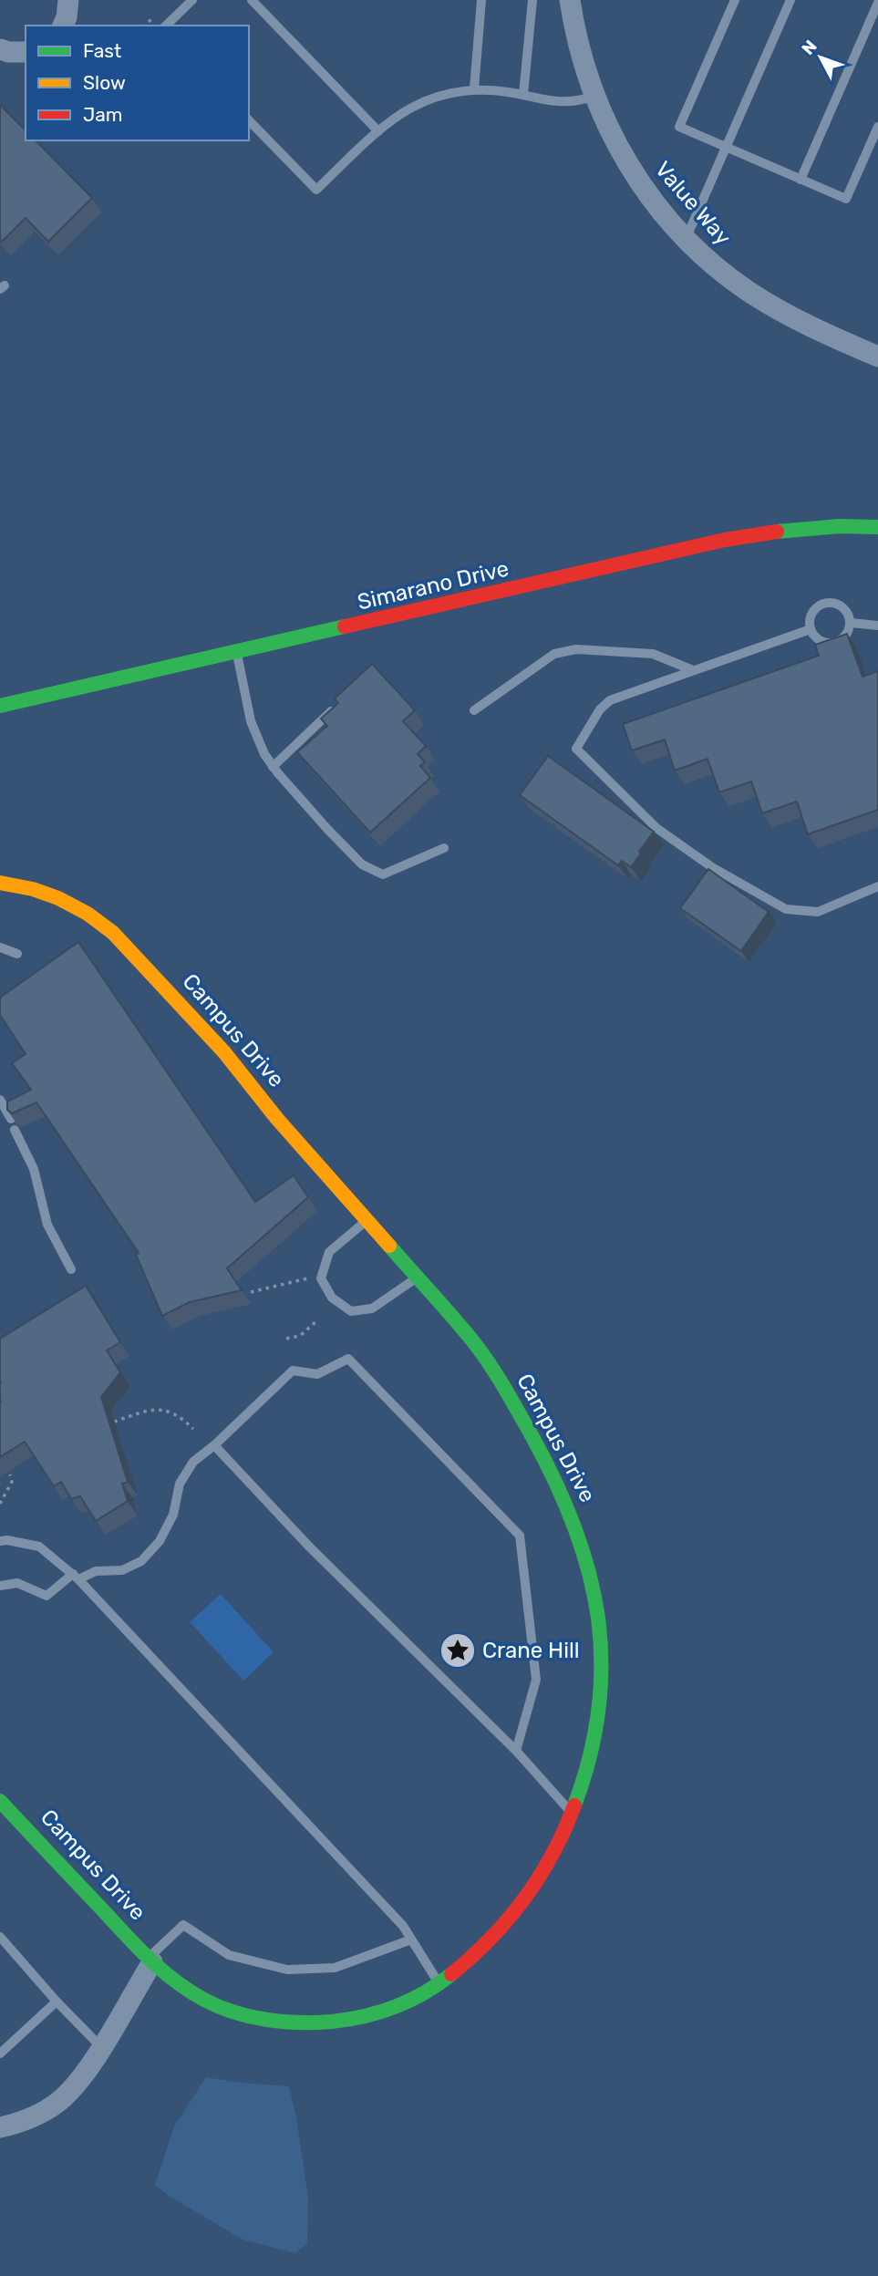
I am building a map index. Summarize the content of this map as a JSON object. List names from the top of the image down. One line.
{"streets":{"street":["Value Way","Simarano Drive","Campus Drive"]},"places":{"place":["Crane Hill"]},"legend":["Fast","Slow","Jam"],"north":"top left"}
